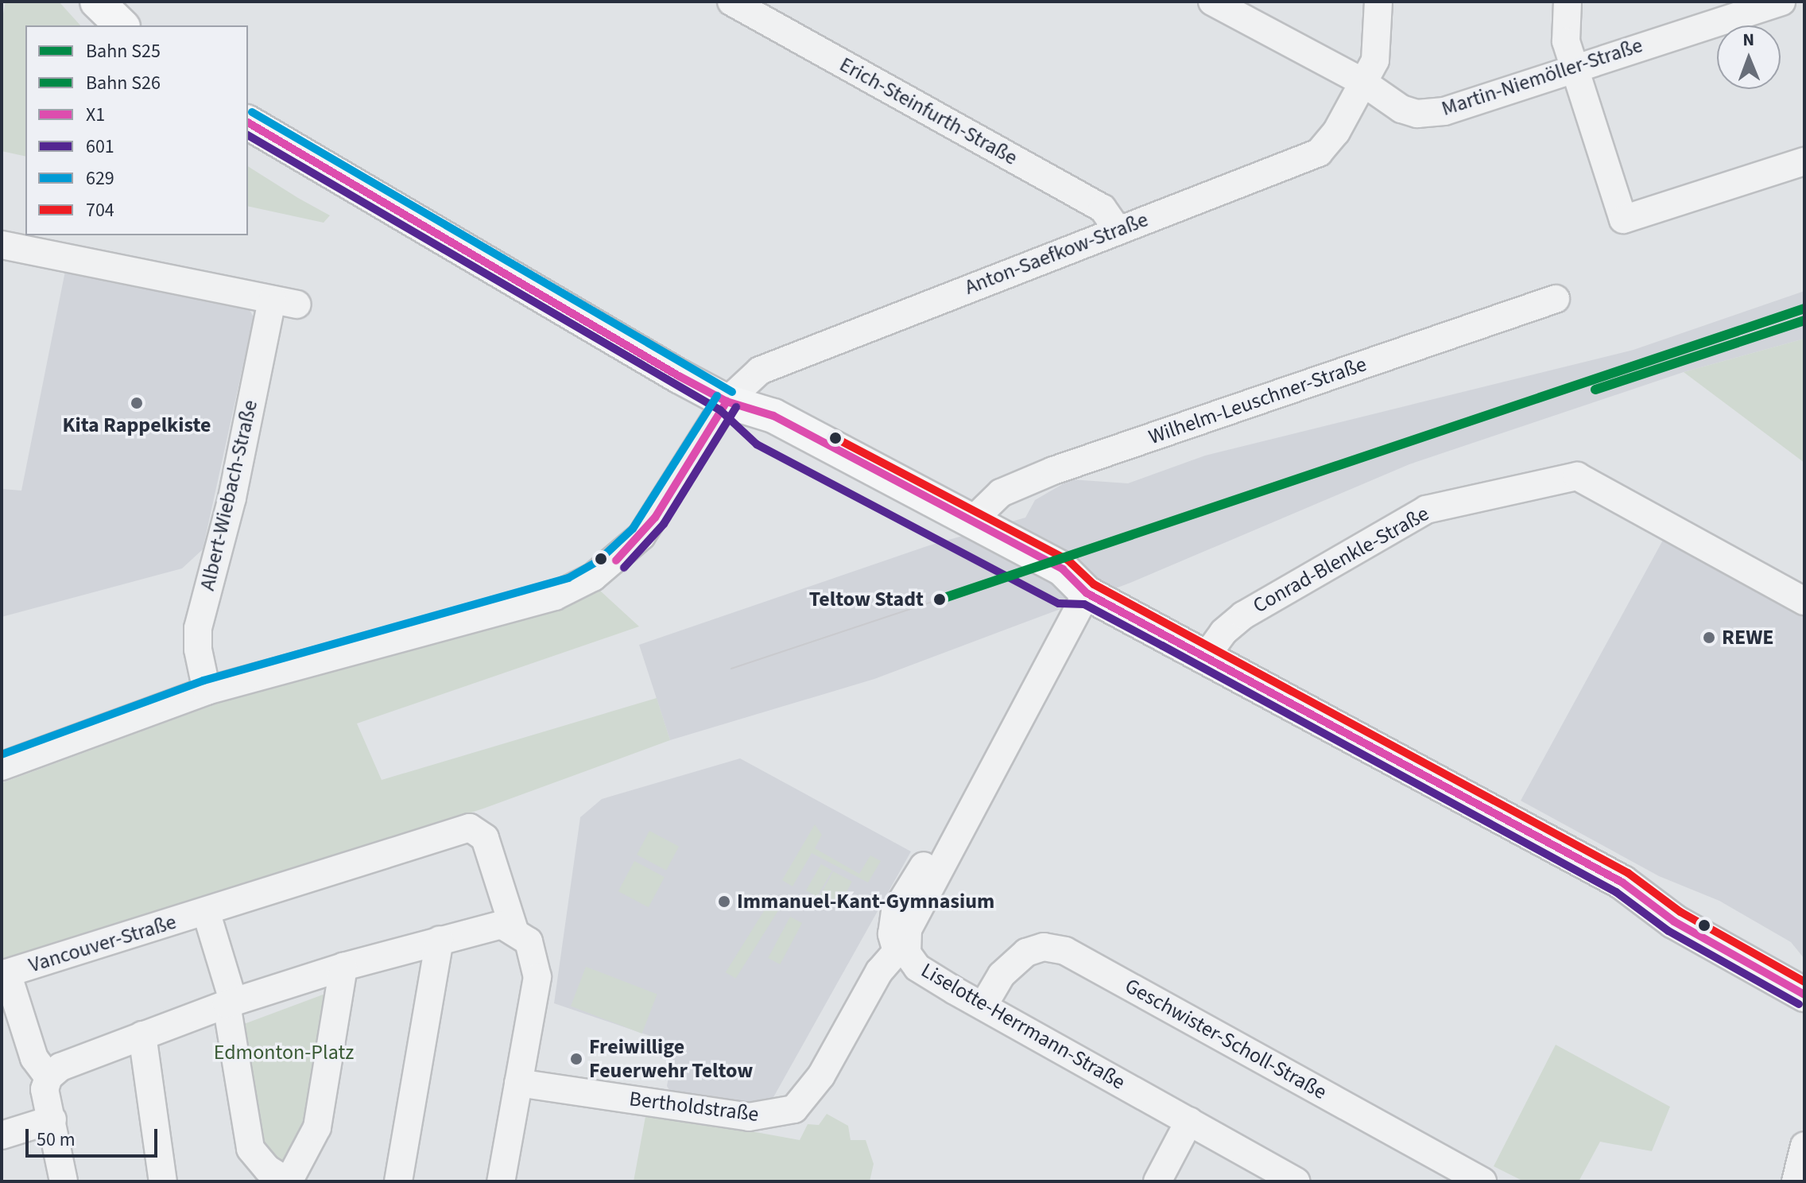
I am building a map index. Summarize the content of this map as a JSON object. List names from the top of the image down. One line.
{"streets":{"street":["Martin-Niemöller-Straße","Erich-Steinfurth-Straße","Anton-Saefkow-Straße","Wilhelm-Leuschner-Straße","Albert-Wiebach-Straße","Conrad-Blenkle-Straße","Vancouver-Straße","Liselotte-Herrmann-Straße","Geschwister-Scholl-Straße","Bertholdstraße"]},"crossings":[["Martin-Niemöller-Straße","Anton-Saefkow-Straße"],["Erich-Steinfurth-Straße","Anton-Saefkow-Straße"],["Anton-Saefkow-Straße","Albert-Wiebach-Straße"],["Vancouver-Straße","Bertholdstraße"],["Liselotte-Herrmann-Straße","Geschwister-Scholl-Straße"],["Liselotte-Herrmann-Straße","Bertholdstraße"]],"parks":["Edmonton-Platz"],"places":["Kita Rappelkiste","Teltow Stadt","REWE","Immanuel-Kant-Gymnasium","Freiwillige Feuerwehr Teltow"],"lines":["transit line 629","transit line X1","transit line 601","rail line S25","rail line S26","transit line 704"],"legend":["Bahn S25","Bahn S26","X1","601","629","704"],"scale_bar":"50 m","north":"top"}
